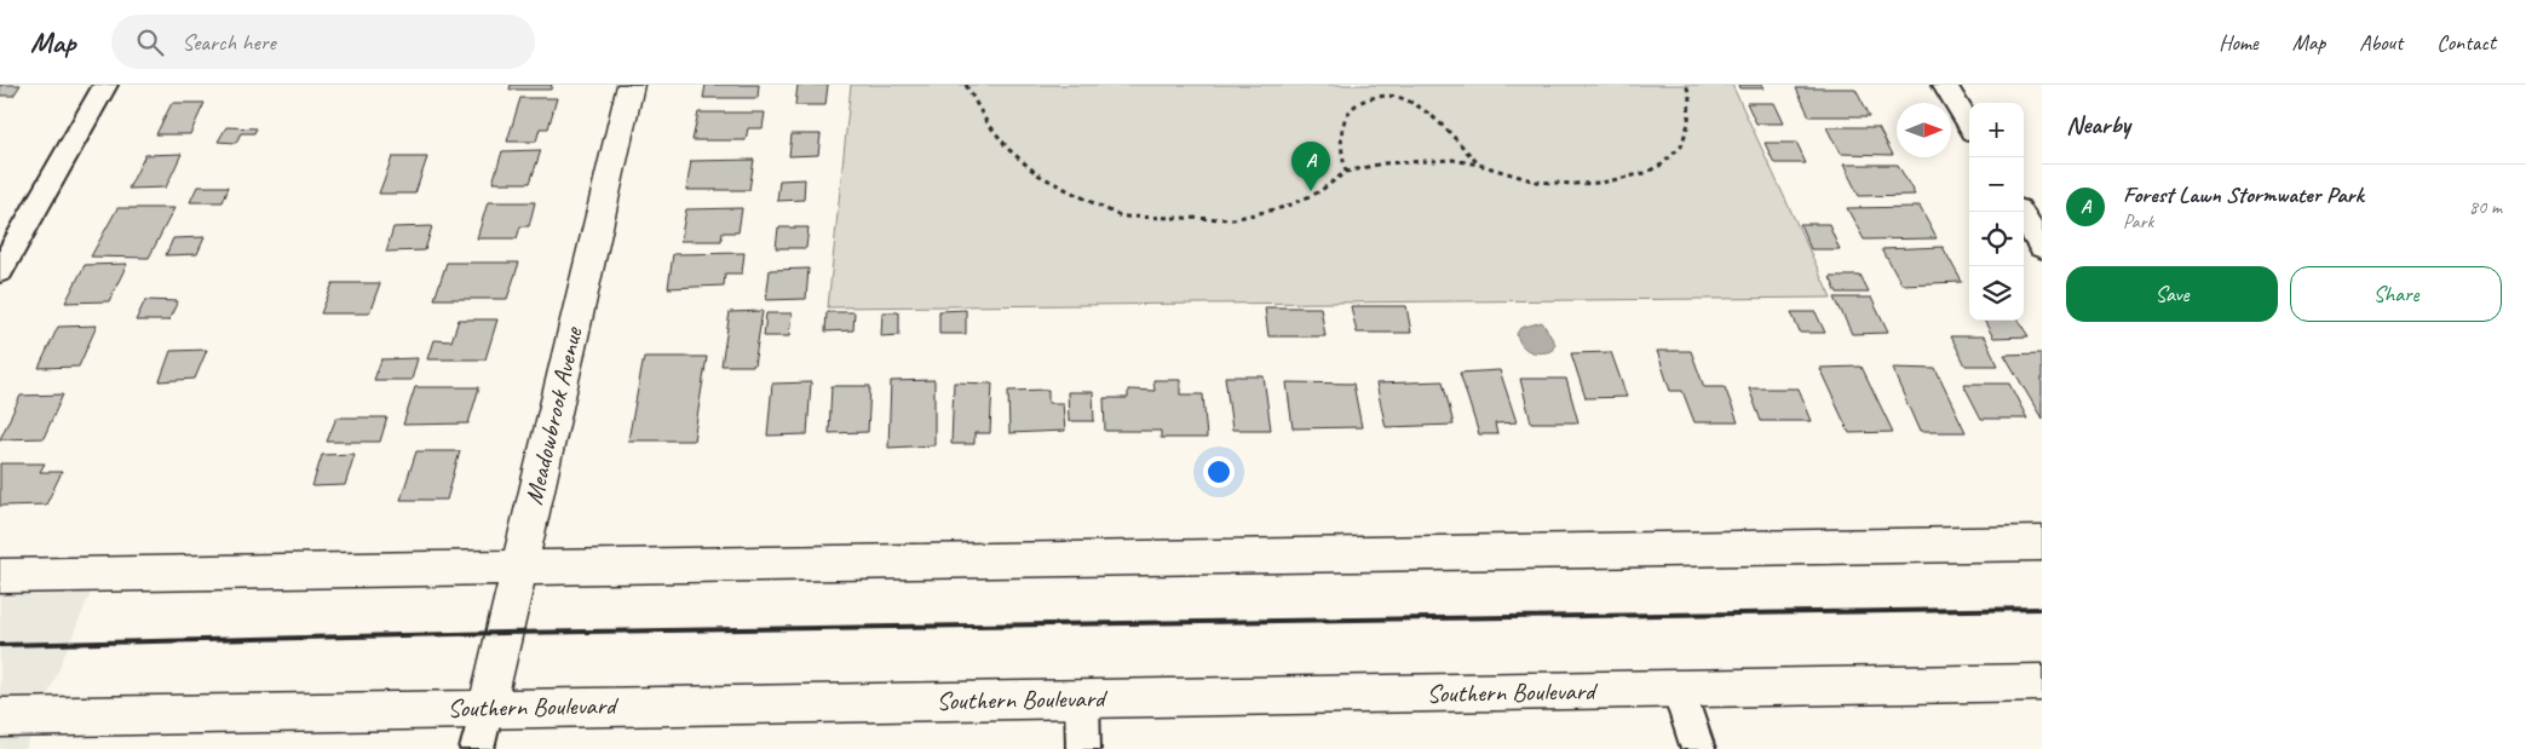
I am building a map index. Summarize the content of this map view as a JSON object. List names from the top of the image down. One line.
{"streets":{"street":["Meadowbrook Avenue","Southern Boulevard"]},"crossings":[["Meadowbrook Avenue","Southern Boulevard"]],"north":"right","page":{"header":"Map","search":"Search here","nav":["Home","Map","About","Contact"],"heading":"Nearby","map_buttons":["+","−"],"pins":"A","list":[{"mark":"A","name":"Forest Lawn Stormwater Park","note":"Park","value":"80 m"}],"buttons":["Save","Share"]}}
